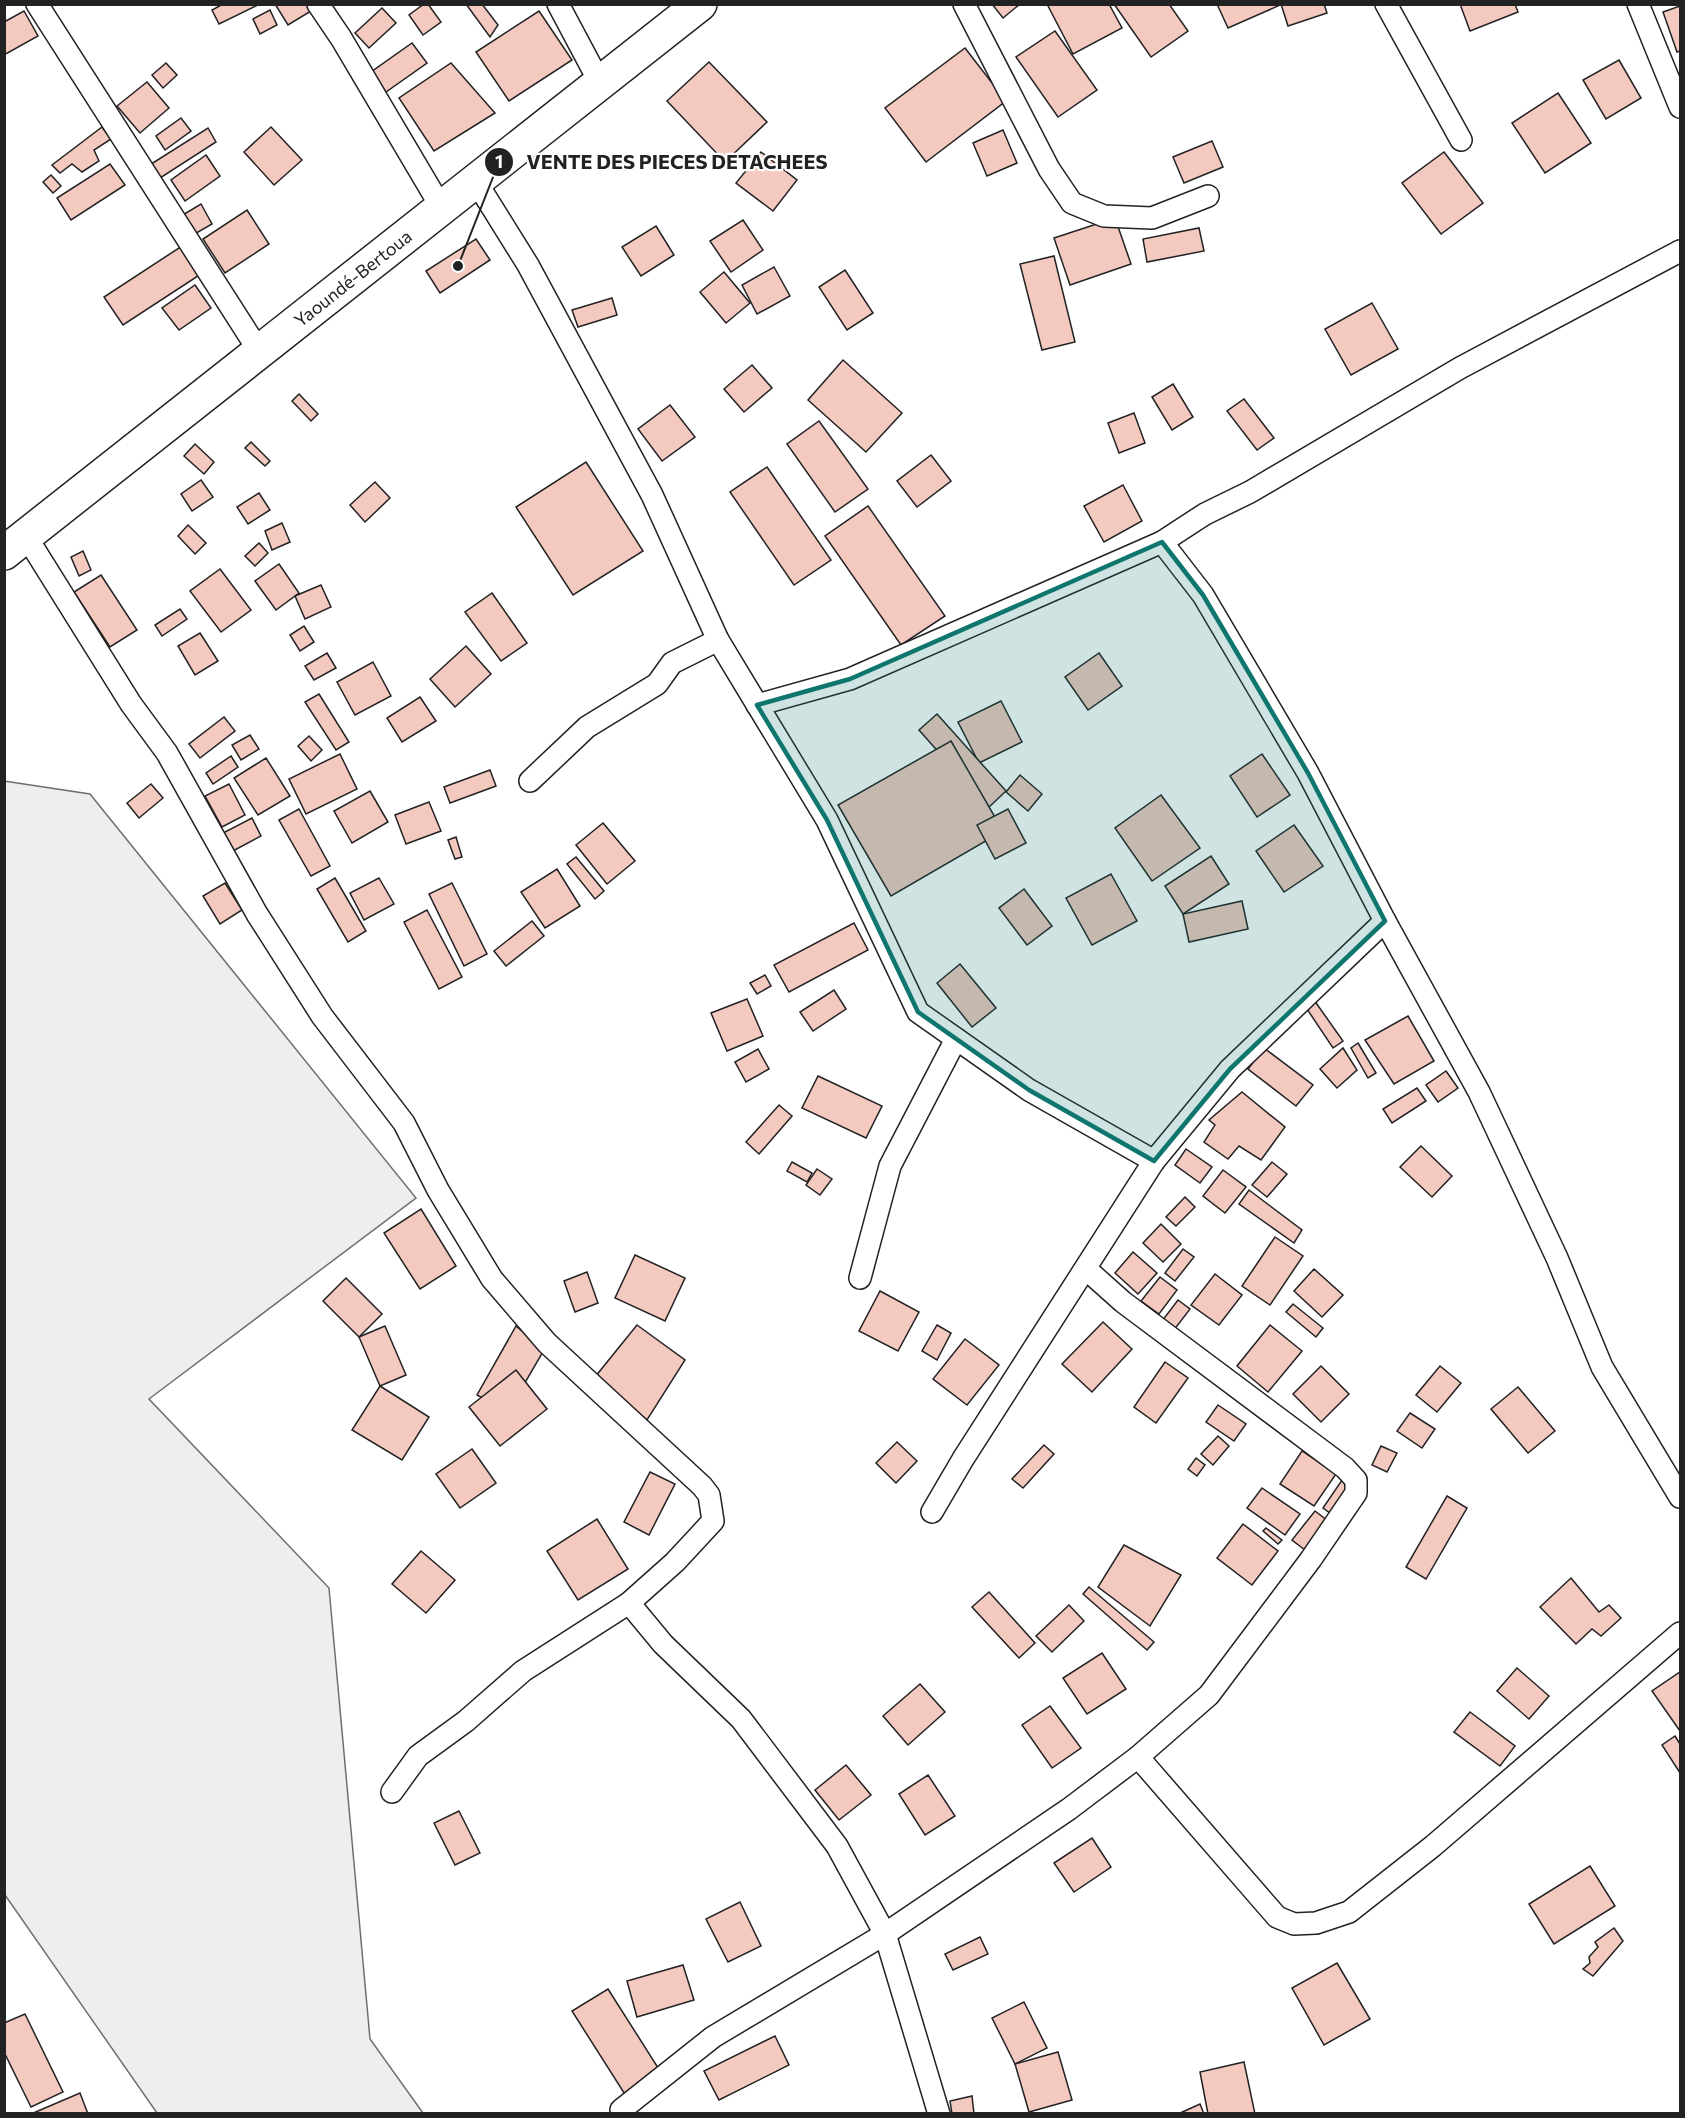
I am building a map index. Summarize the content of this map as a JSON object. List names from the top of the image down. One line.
{"streets":{"highway":["Yaoundé-Bertoua"]},"places":["VENTE DES PIECES DETACHEES"]}
